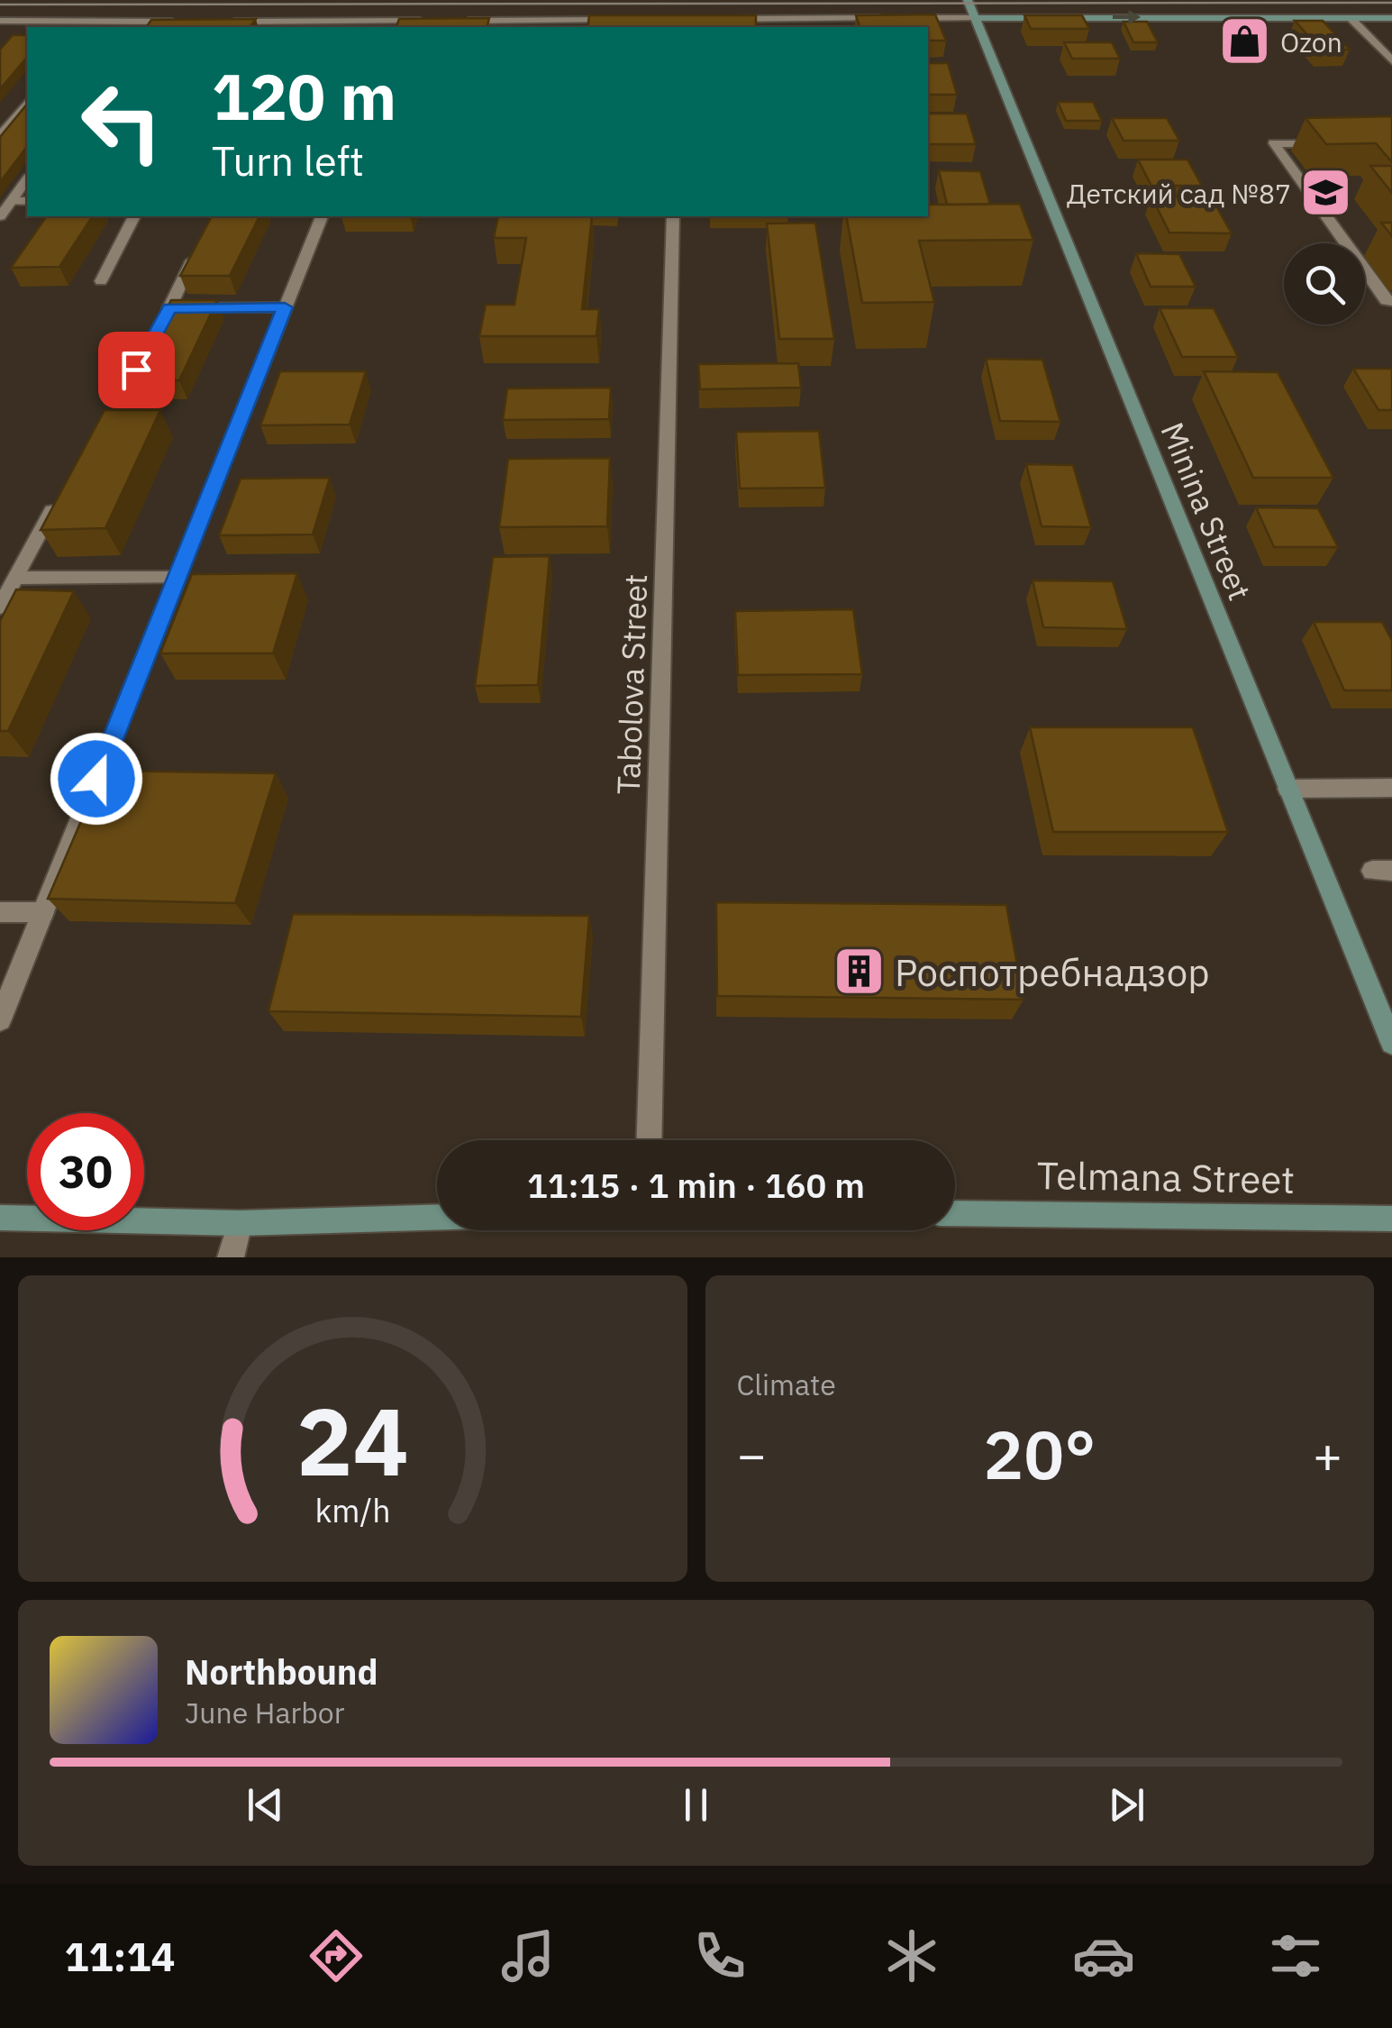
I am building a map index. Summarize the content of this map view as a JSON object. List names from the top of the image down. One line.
{"streets":{"street":["Minina Street","Tabolova Street","Telmana Street"]},"places":{"shop":["Ozon"],"school or university":["Детский сад №87"],"building":["Роспотребнадзор"]},"page":{"turn":["120 m","Turn left"],"limit":"30","trip":"11:15 · 1 min · 160 m","tile":"Climate","heat":["−","20°","+"],"song":["Northbound","June Harbor"],"tabs":"11:14","gauge":["24","km/h"]}}
